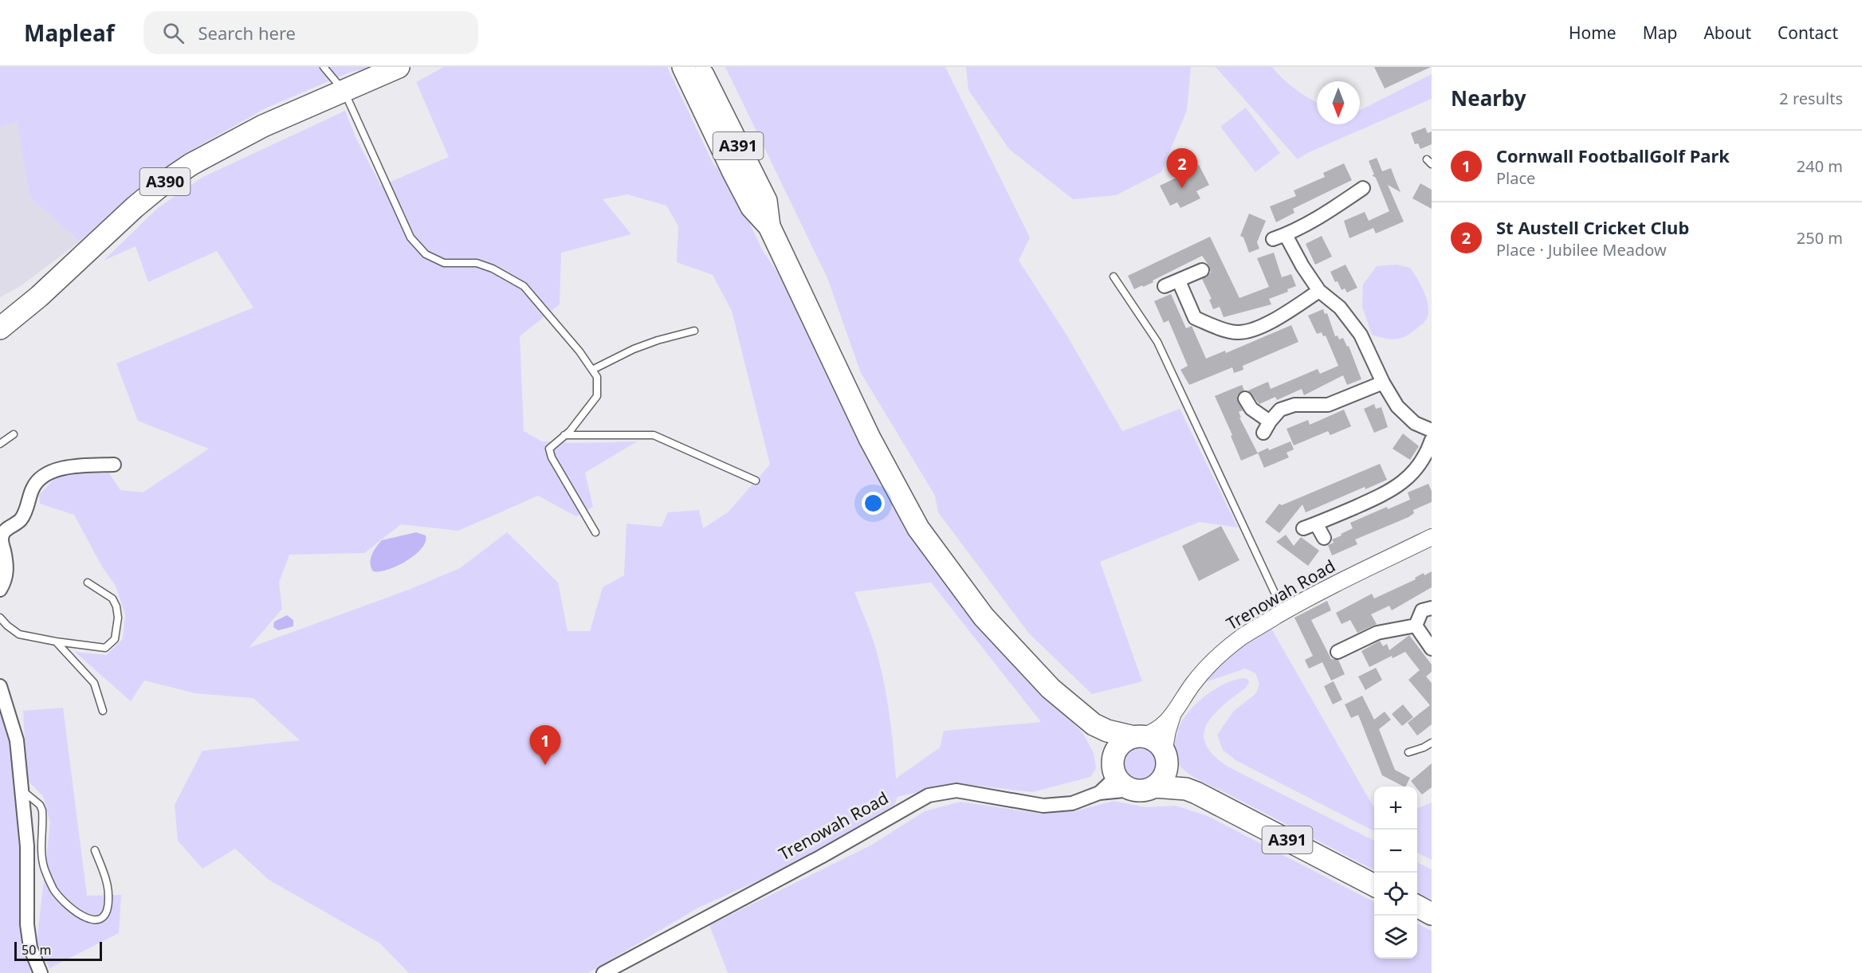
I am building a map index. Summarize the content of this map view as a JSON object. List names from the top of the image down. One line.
{"streets":{"highway":["A391","A390"],"street":["Trenowah Road"]},"crossings":[["A391","Trenowah Road"]],"scale_bar":"50 m","north":"bottom","page":{"header":"Mapleaf","search":"Search here","nav":["Home","Map","About","Contact"],"heading":["Nearby","2 results"],"list":[{"mark":"1","name":"Cornwall FootballGolf Park","note":"Place","value":"240 m"},{"mark":"2","name":"St Austell Cricket Club","note":"Place · Jubilee Meadow","value":"250 m"}],"pins":["2","1"],"map_buttons":["+","−"],"scale":"50 m"}}
